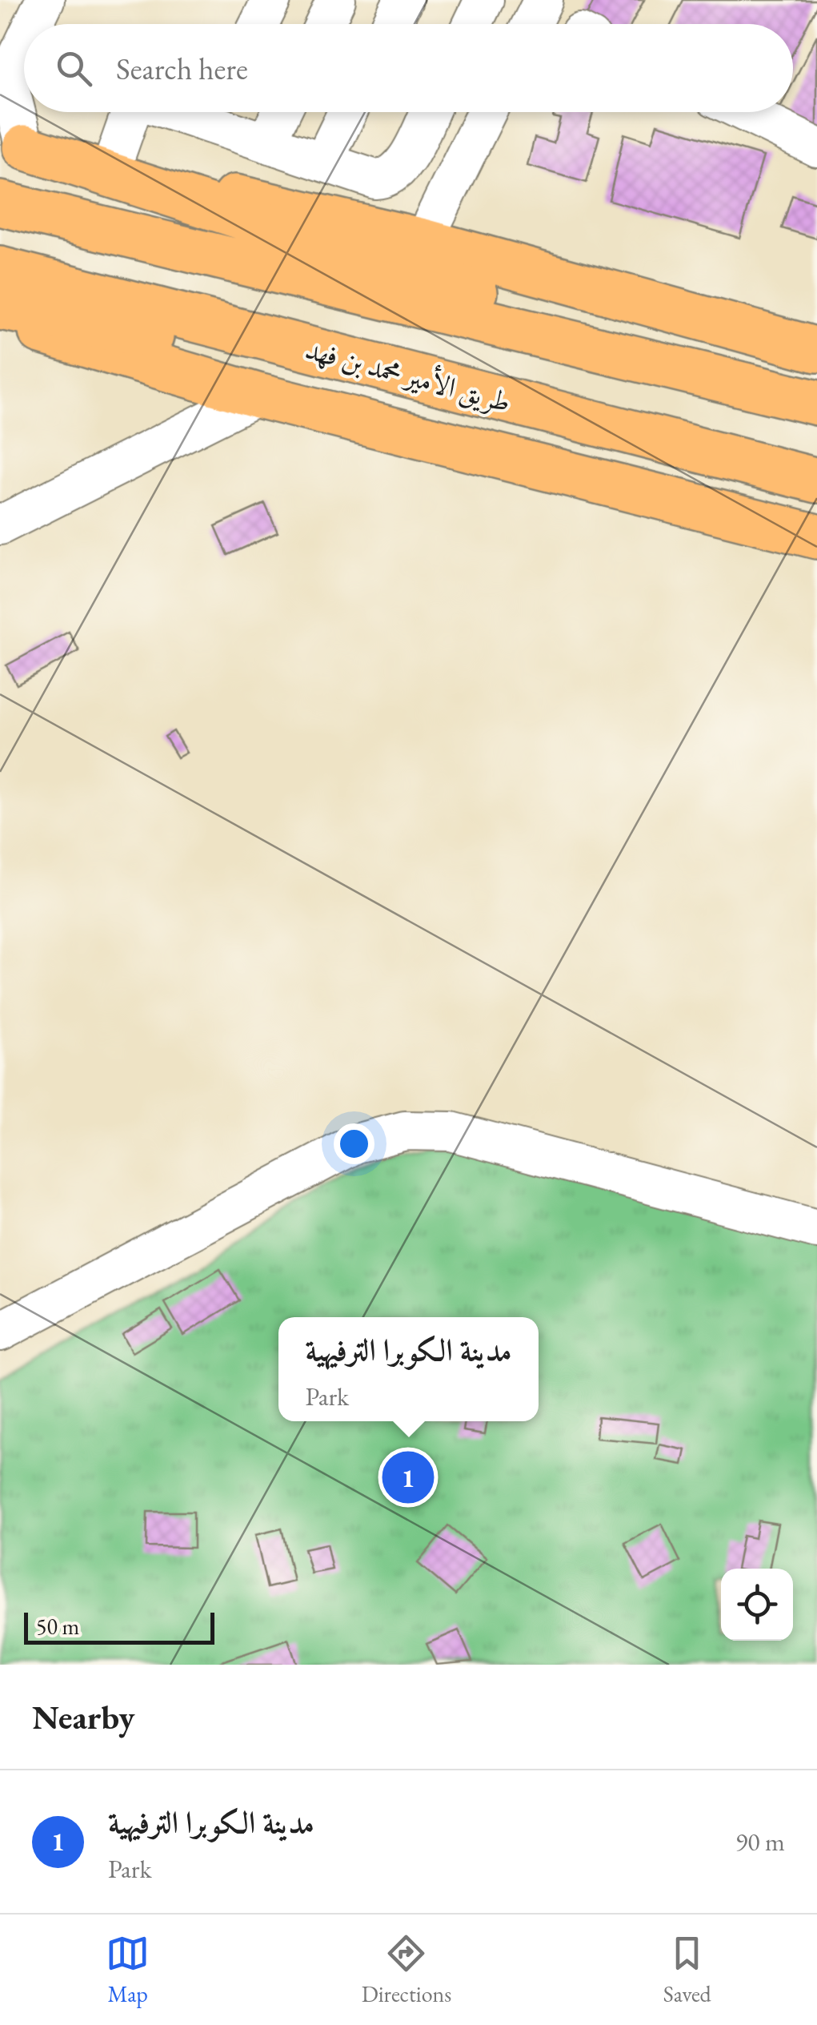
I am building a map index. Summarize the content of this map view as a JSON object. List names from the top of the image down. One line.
{"streets":{"main road":["طريق الأمير محمد بن فهد"]},"scale_bar":"50 m","page":{"search":"Search here","popup":["مدينة الكوبرا الترفيهية","Park"],"pins":"1","scale":"50 m","heading":"Nearby","list":[{"mark":"1","name":"مدينة الكوبرا الترفيهية","note":"Park","value":"90 m"}],"nav":["Map","Directions","Saved"]}}
